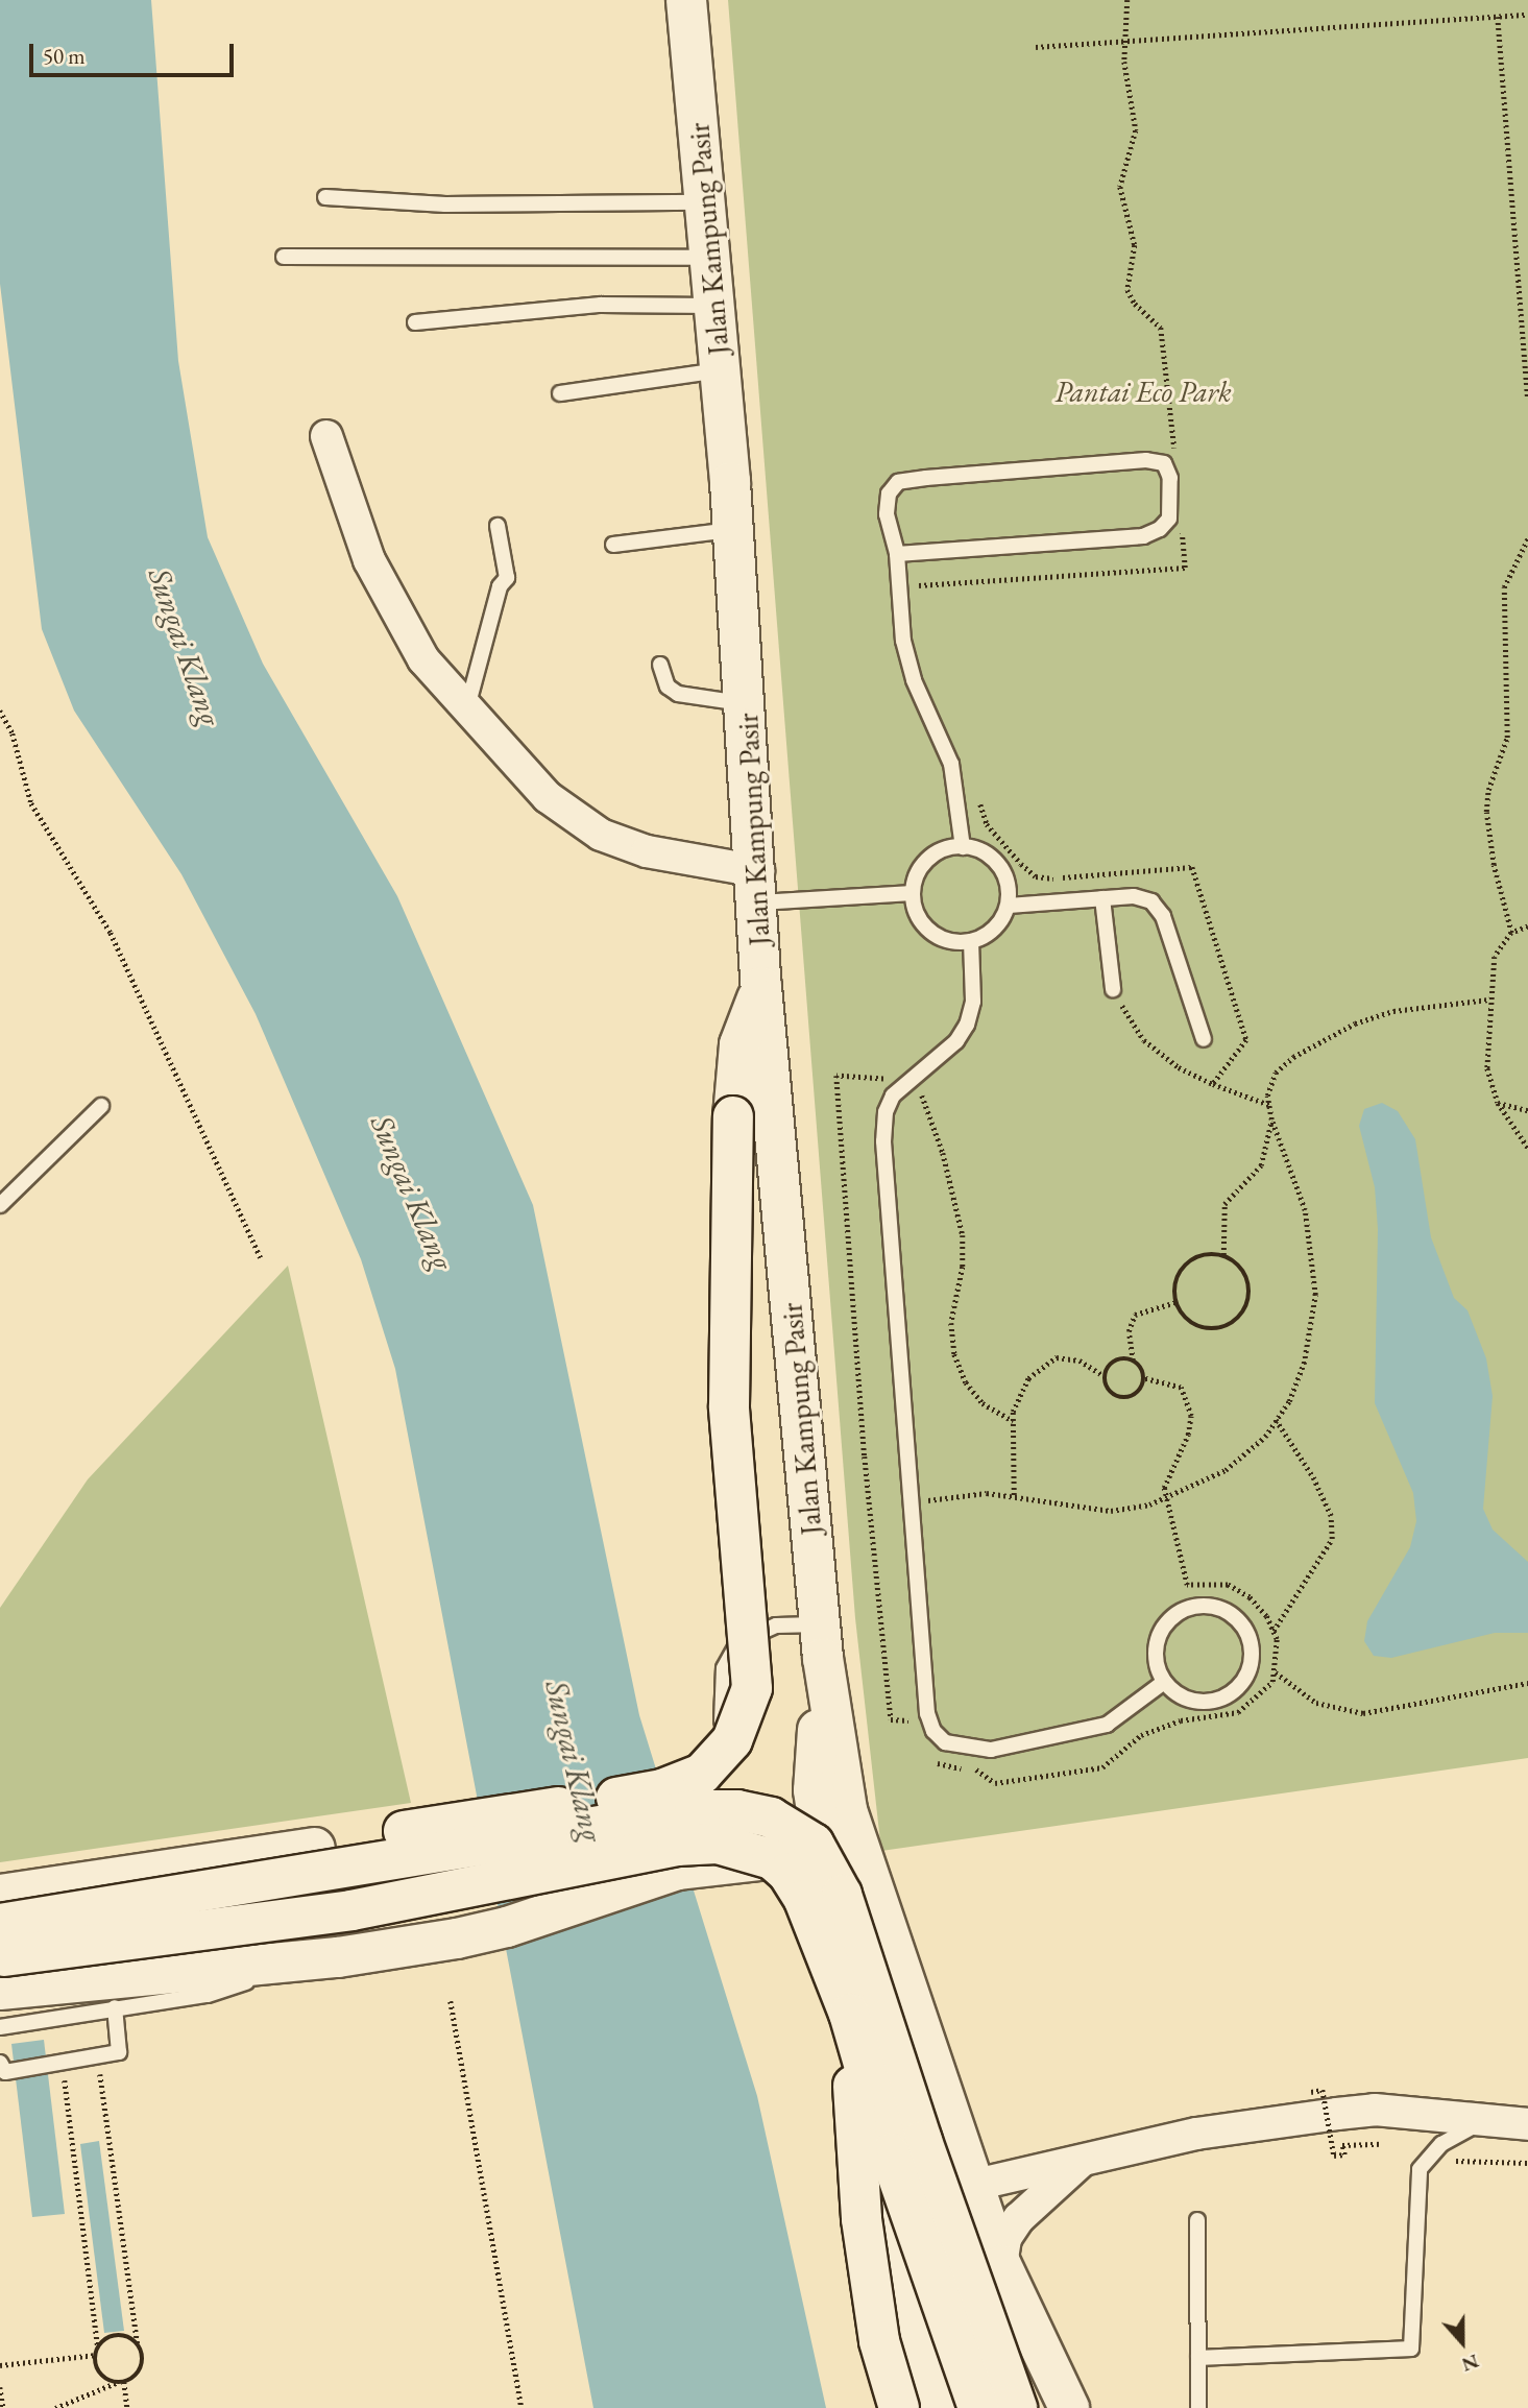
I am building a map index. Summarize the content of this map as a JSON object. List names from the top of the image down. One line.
{"streets":{"street":["Jalan Kampung Pasir"]},"water":["Sungai Klang"],"parks":["Pantai Eco Park"],"scale_bar":"50 m","north":"bottom"}
